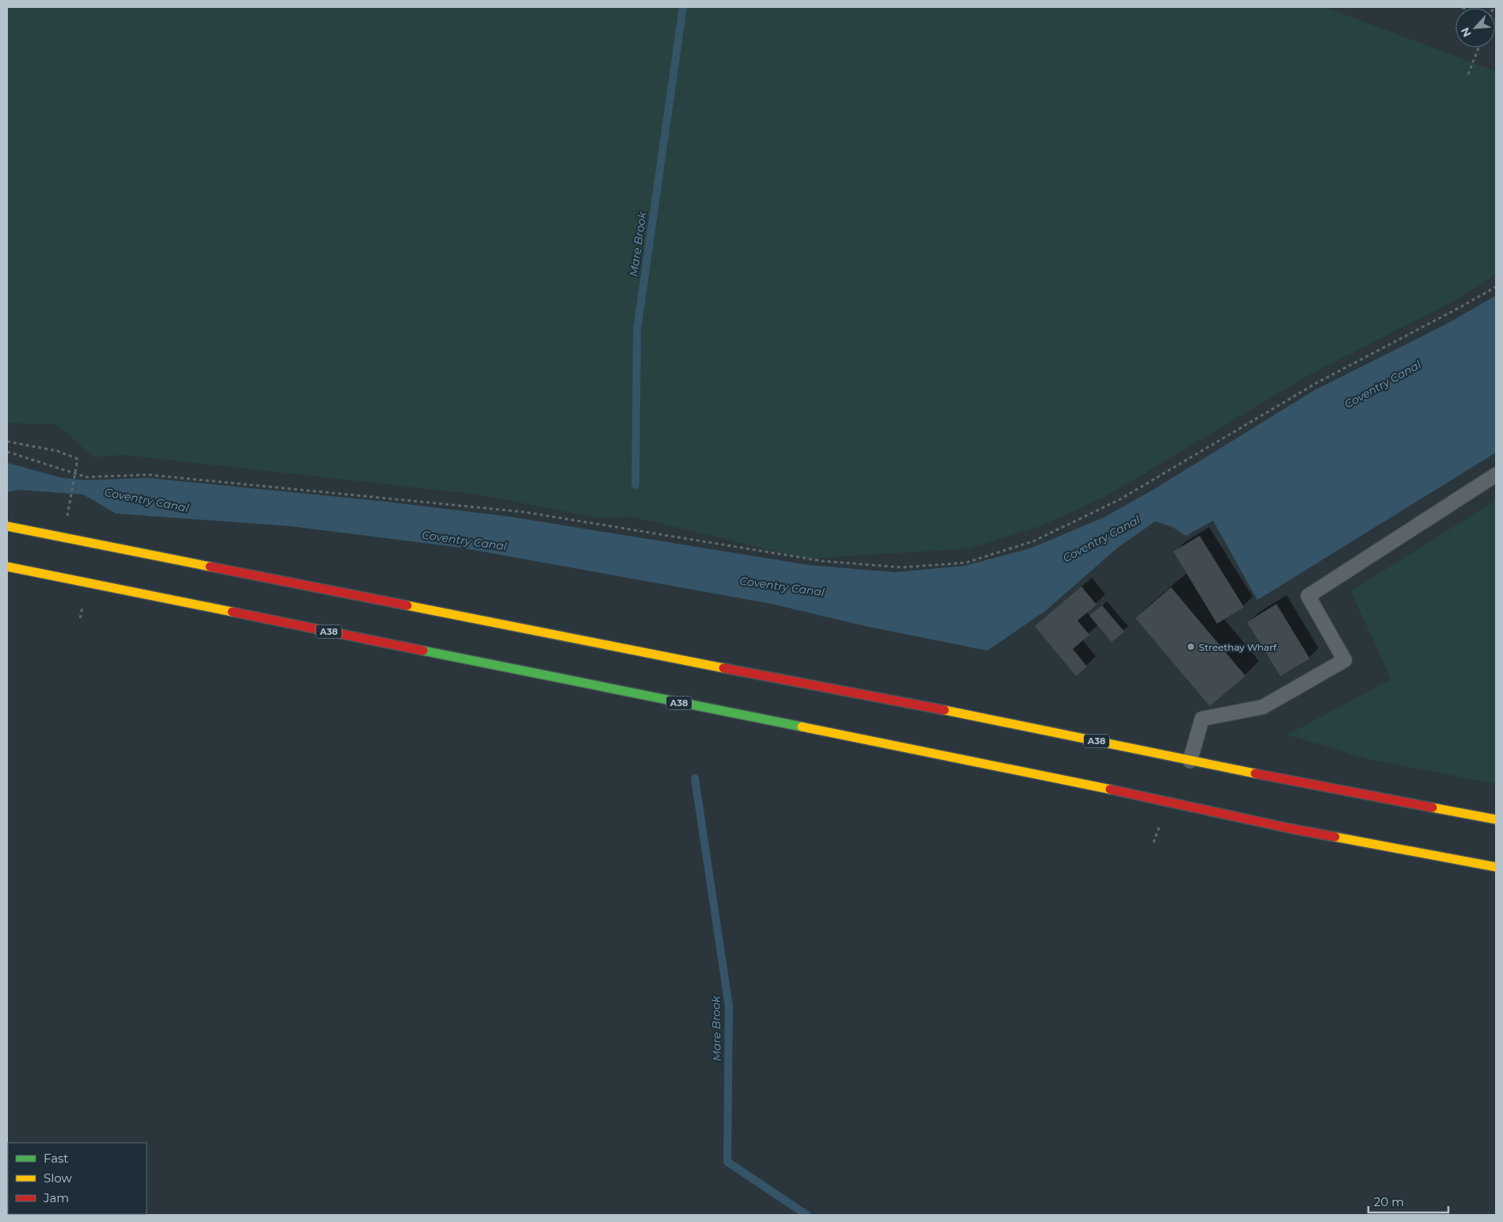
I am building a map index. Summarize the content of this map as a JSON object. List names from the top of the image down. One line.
{"streets":{"highway":["A38"]},"water":["Mare Brook","Coventry Canal"],"places":["Streethay Wharf"],"legend":["Fast","Slow","Jam"],"scale_bar":"20 m","north":"bottom left"}
